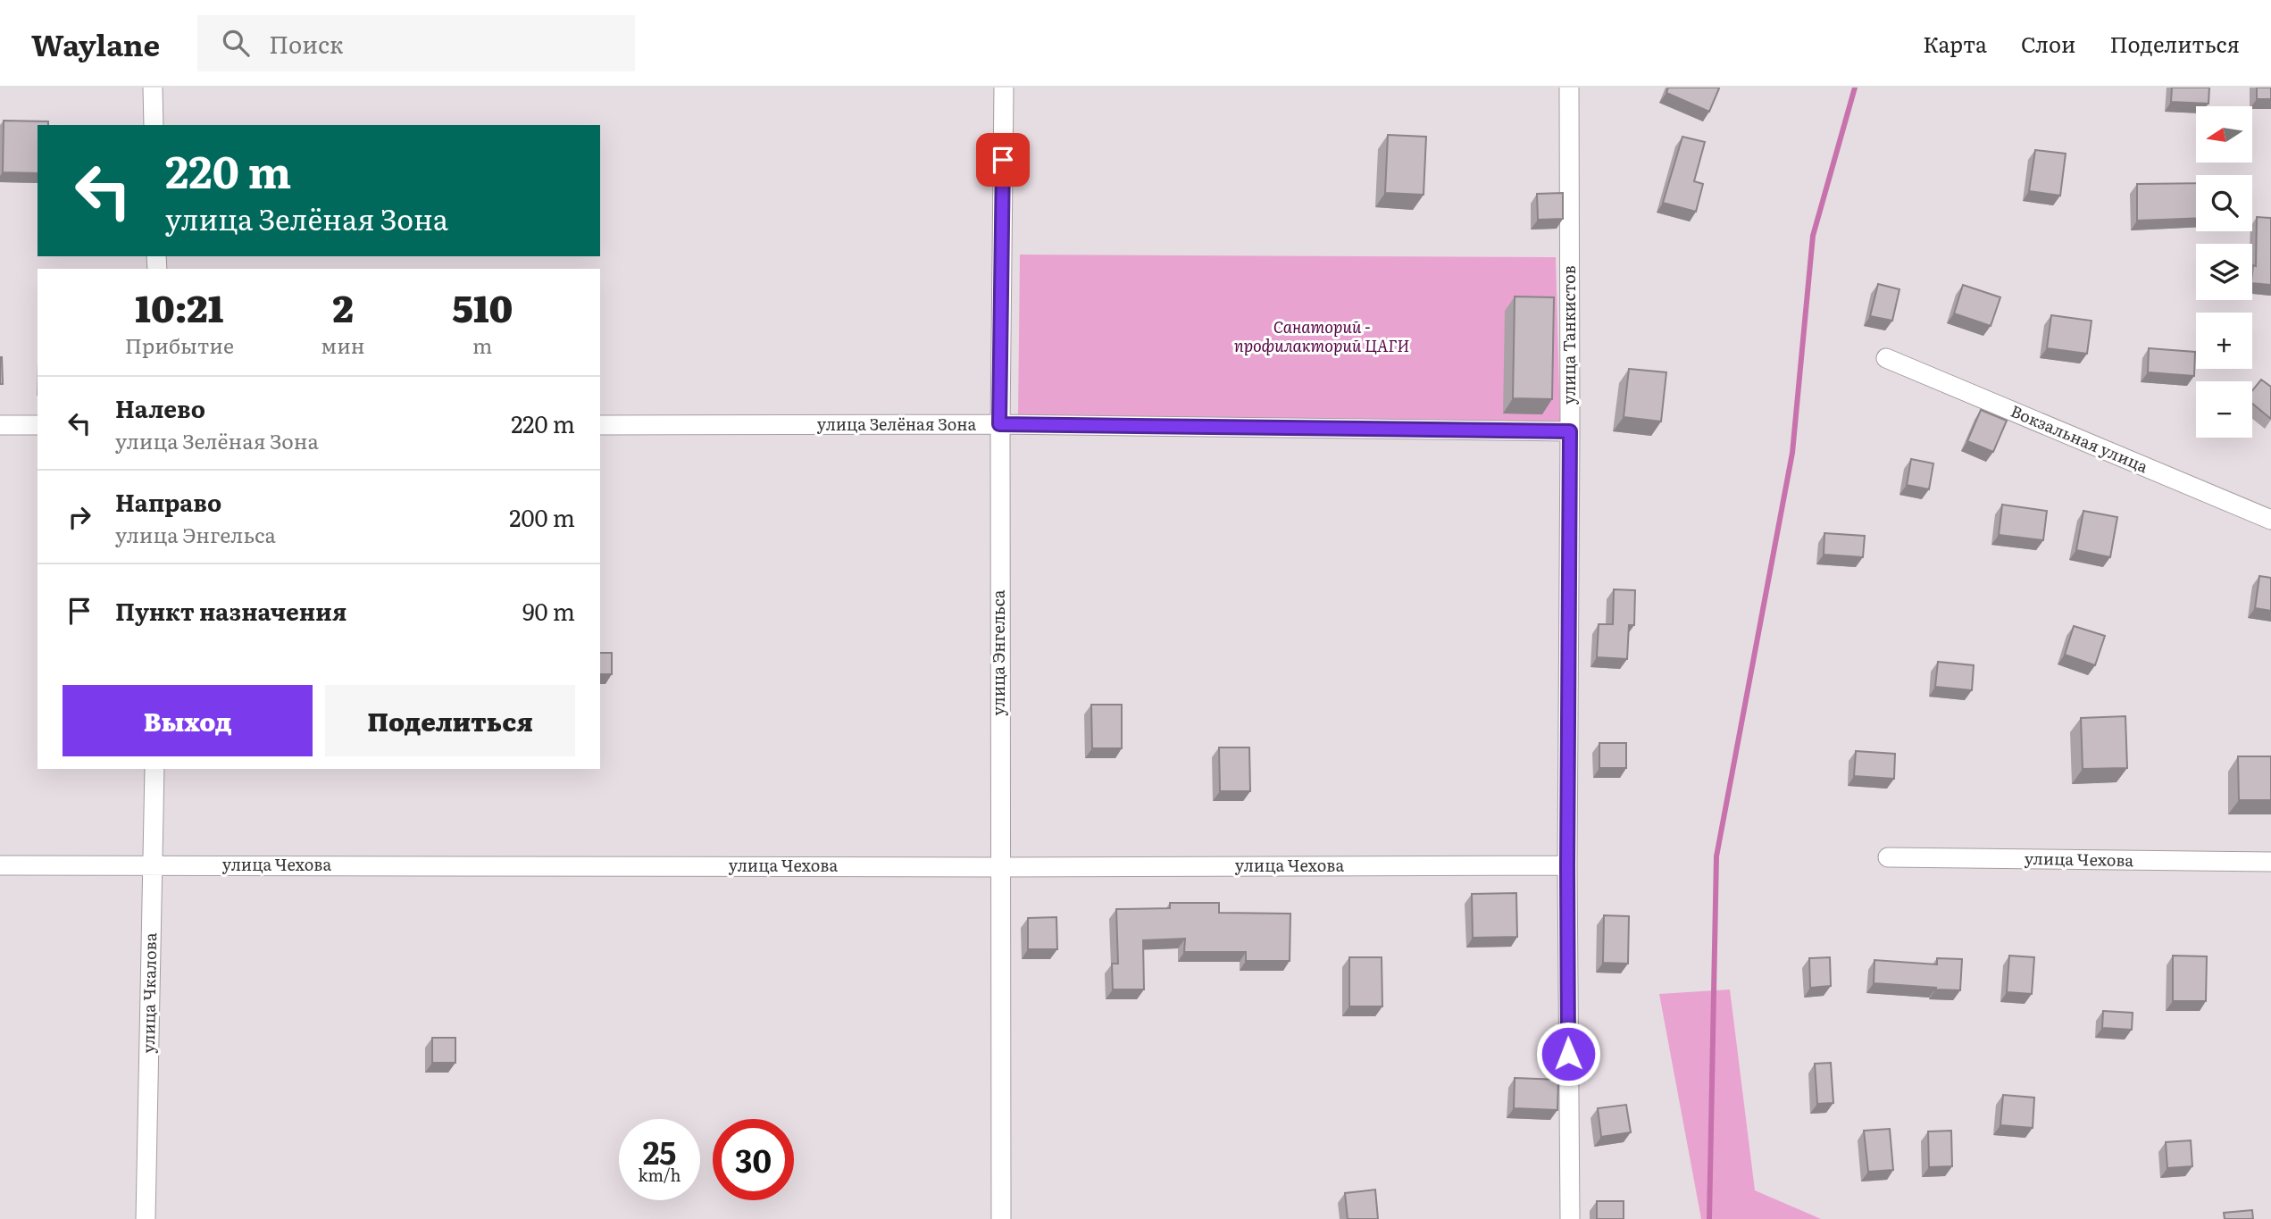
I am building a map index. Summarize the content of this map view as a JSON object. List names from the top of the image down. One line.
{"streets":{"street":["улица Танкистов","улица Зелёная Зона","Вокзальная улица","улица Энгельса","улица Чехова","улица Чкалова"]},"crossings":[["улица Танкистов","улица Зелёная Зона"],["улица Танкистов","улица Чехова"],["улица Зелёная Зона","улица Энгельса"],["улица Энгельса","улица Чехова"],["улица Чехова","улица Чкалова"]],"parks":["Санаторий - профилакторий ЦАГИ"],"north":"left","page":{"header":"Waylane","search":"Поиск","nav":["Карта","Слои","Поделиться"],"map_buttons":["+","−"],"turn":["220 m","улица Зелёная Зона"],"eta":["10:21","Прибытие","2","мин","510","m"],"list":[{"name":"Налево","note":"улица Зелёная Зона","value":"220 m"},{"name":"Направо","note":"улица Энгельса","value":"200 m"},{"name":"Пункт назначения","value":"90 m"}],"buttons":["Выход","Поделиться"],"speed":"25 km/h","limit":"30"}}
